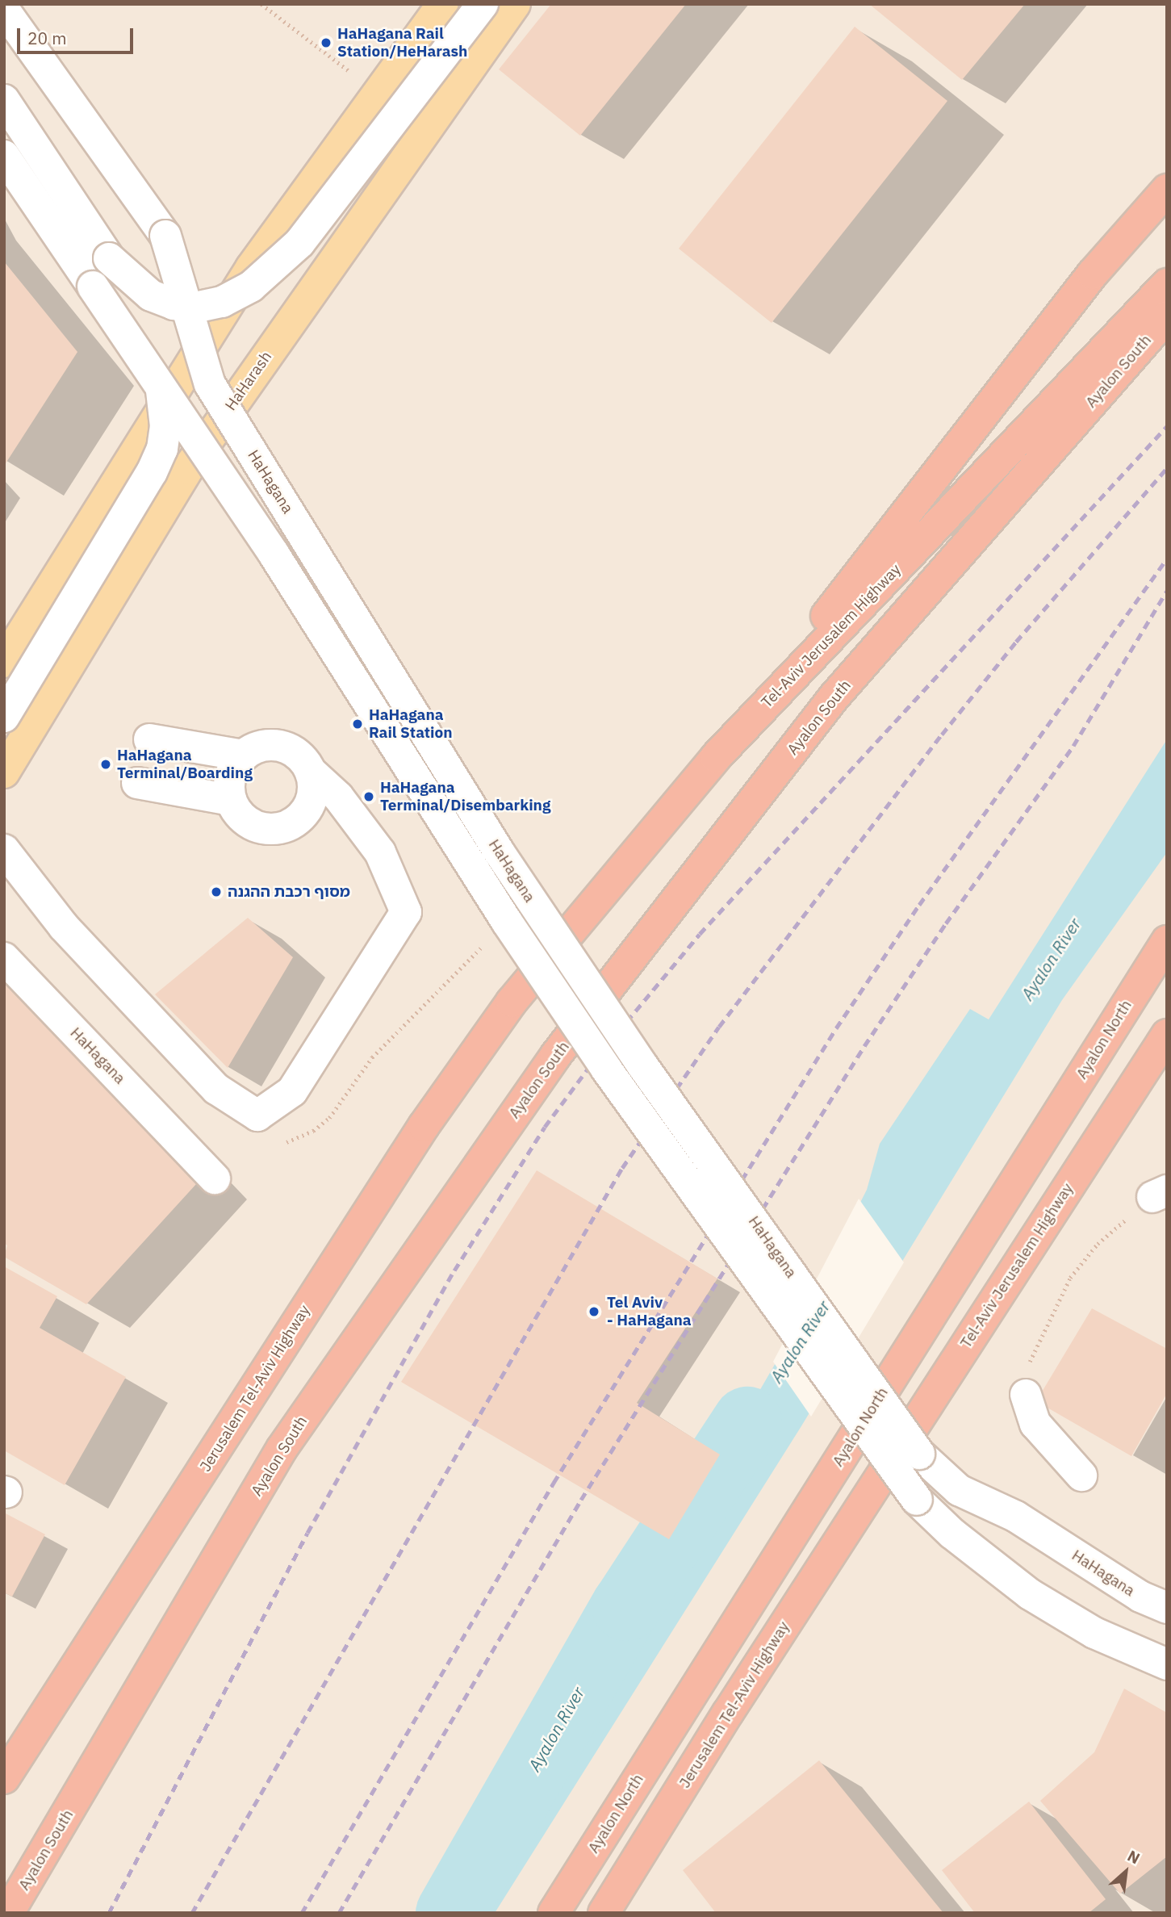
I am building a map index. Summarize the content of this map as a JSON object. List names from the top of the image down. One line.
{"streets":{"highway":["Ayalon South","Tel-Aviv Jerusalem Highway","Ayalon North","Jerusalem Tel-Aviv Highway"],"main road":["HaHarash"],"street":["HaHagana"]},"crossings":[["Tel-Aviv Jerusalem Highway","Jerusalem Tel-Aviv Highway"]],"water":["Ayalon River"],"places":["HaHagana Rail Station/HeHarash","HaHagana Rail Station","HaHagana Terminal/Boarding","HaHagana Terminal/Disembarking","מסוף רכבת ההגנה","Tel Aviv - HaHagana"],"scale_bar":"20 m","north":"top right"}
